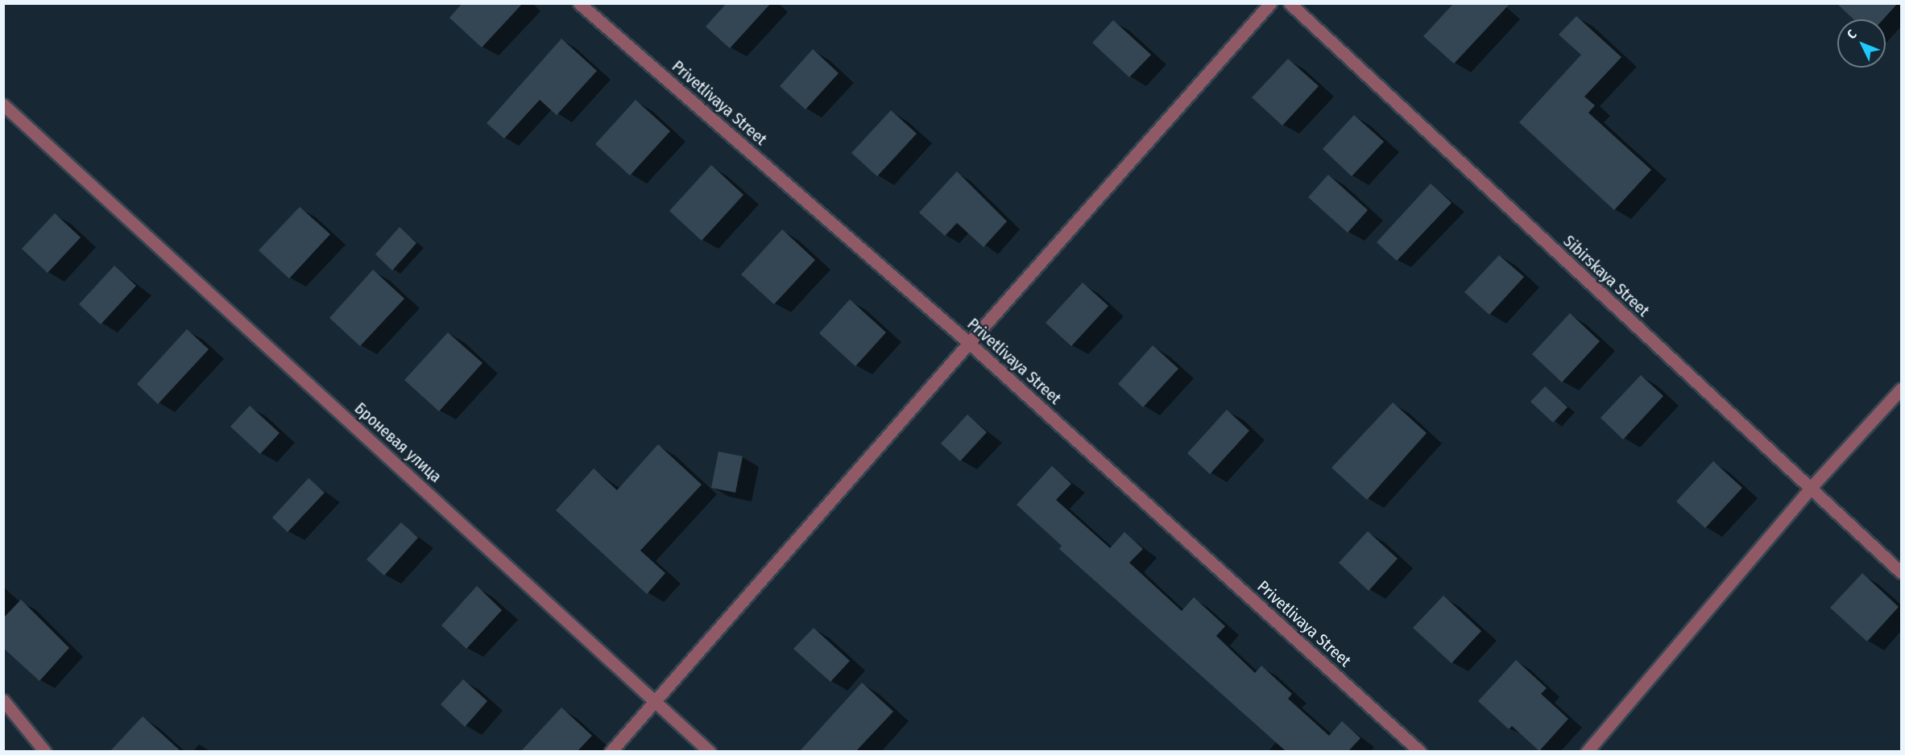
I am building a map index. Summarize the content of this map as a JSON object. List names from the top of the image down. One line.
{"streets":{"street":["Privetlivaya Street","Sibirskaya Street","Броневая улица"]},"north":"top left"}
